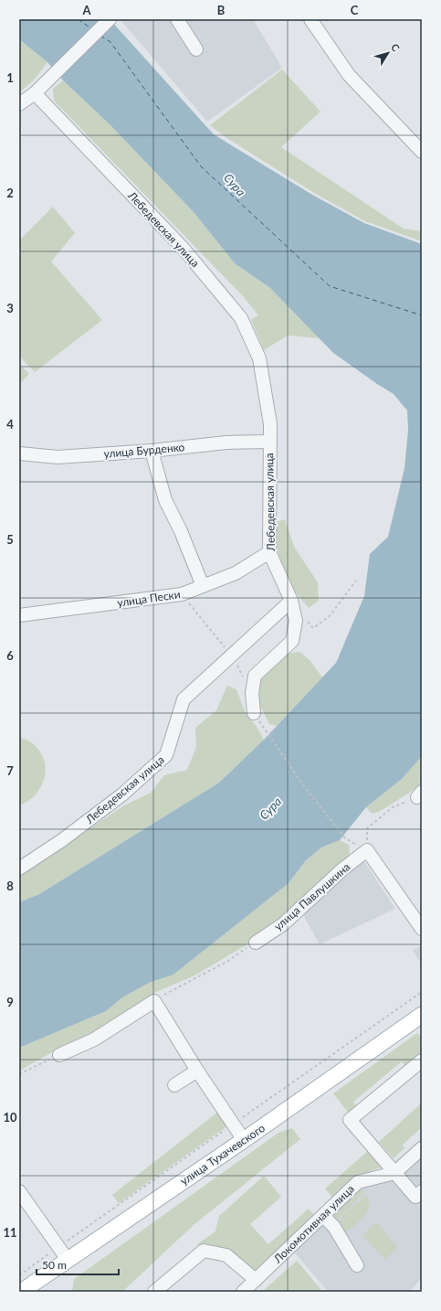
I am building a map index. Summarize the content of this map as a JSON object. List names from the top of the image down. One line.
{"streets":{"main road":["улица Тухачевского"],"street":["Лебедевская улица","улица Бурденко","улица Пески","улица Павлушкина","Локомотивная улица"]},"crossings":[["Лебедевская улица","улица Бурденко"],["Лебедевская улица","улица Пески"]],"water":["Сура"],"scale_bar":"50 m","north":"top right","grid":{"columns":["A","B","C"],"rows":["1","2","3","4","5","6","7","8","9","10","11"]}}
